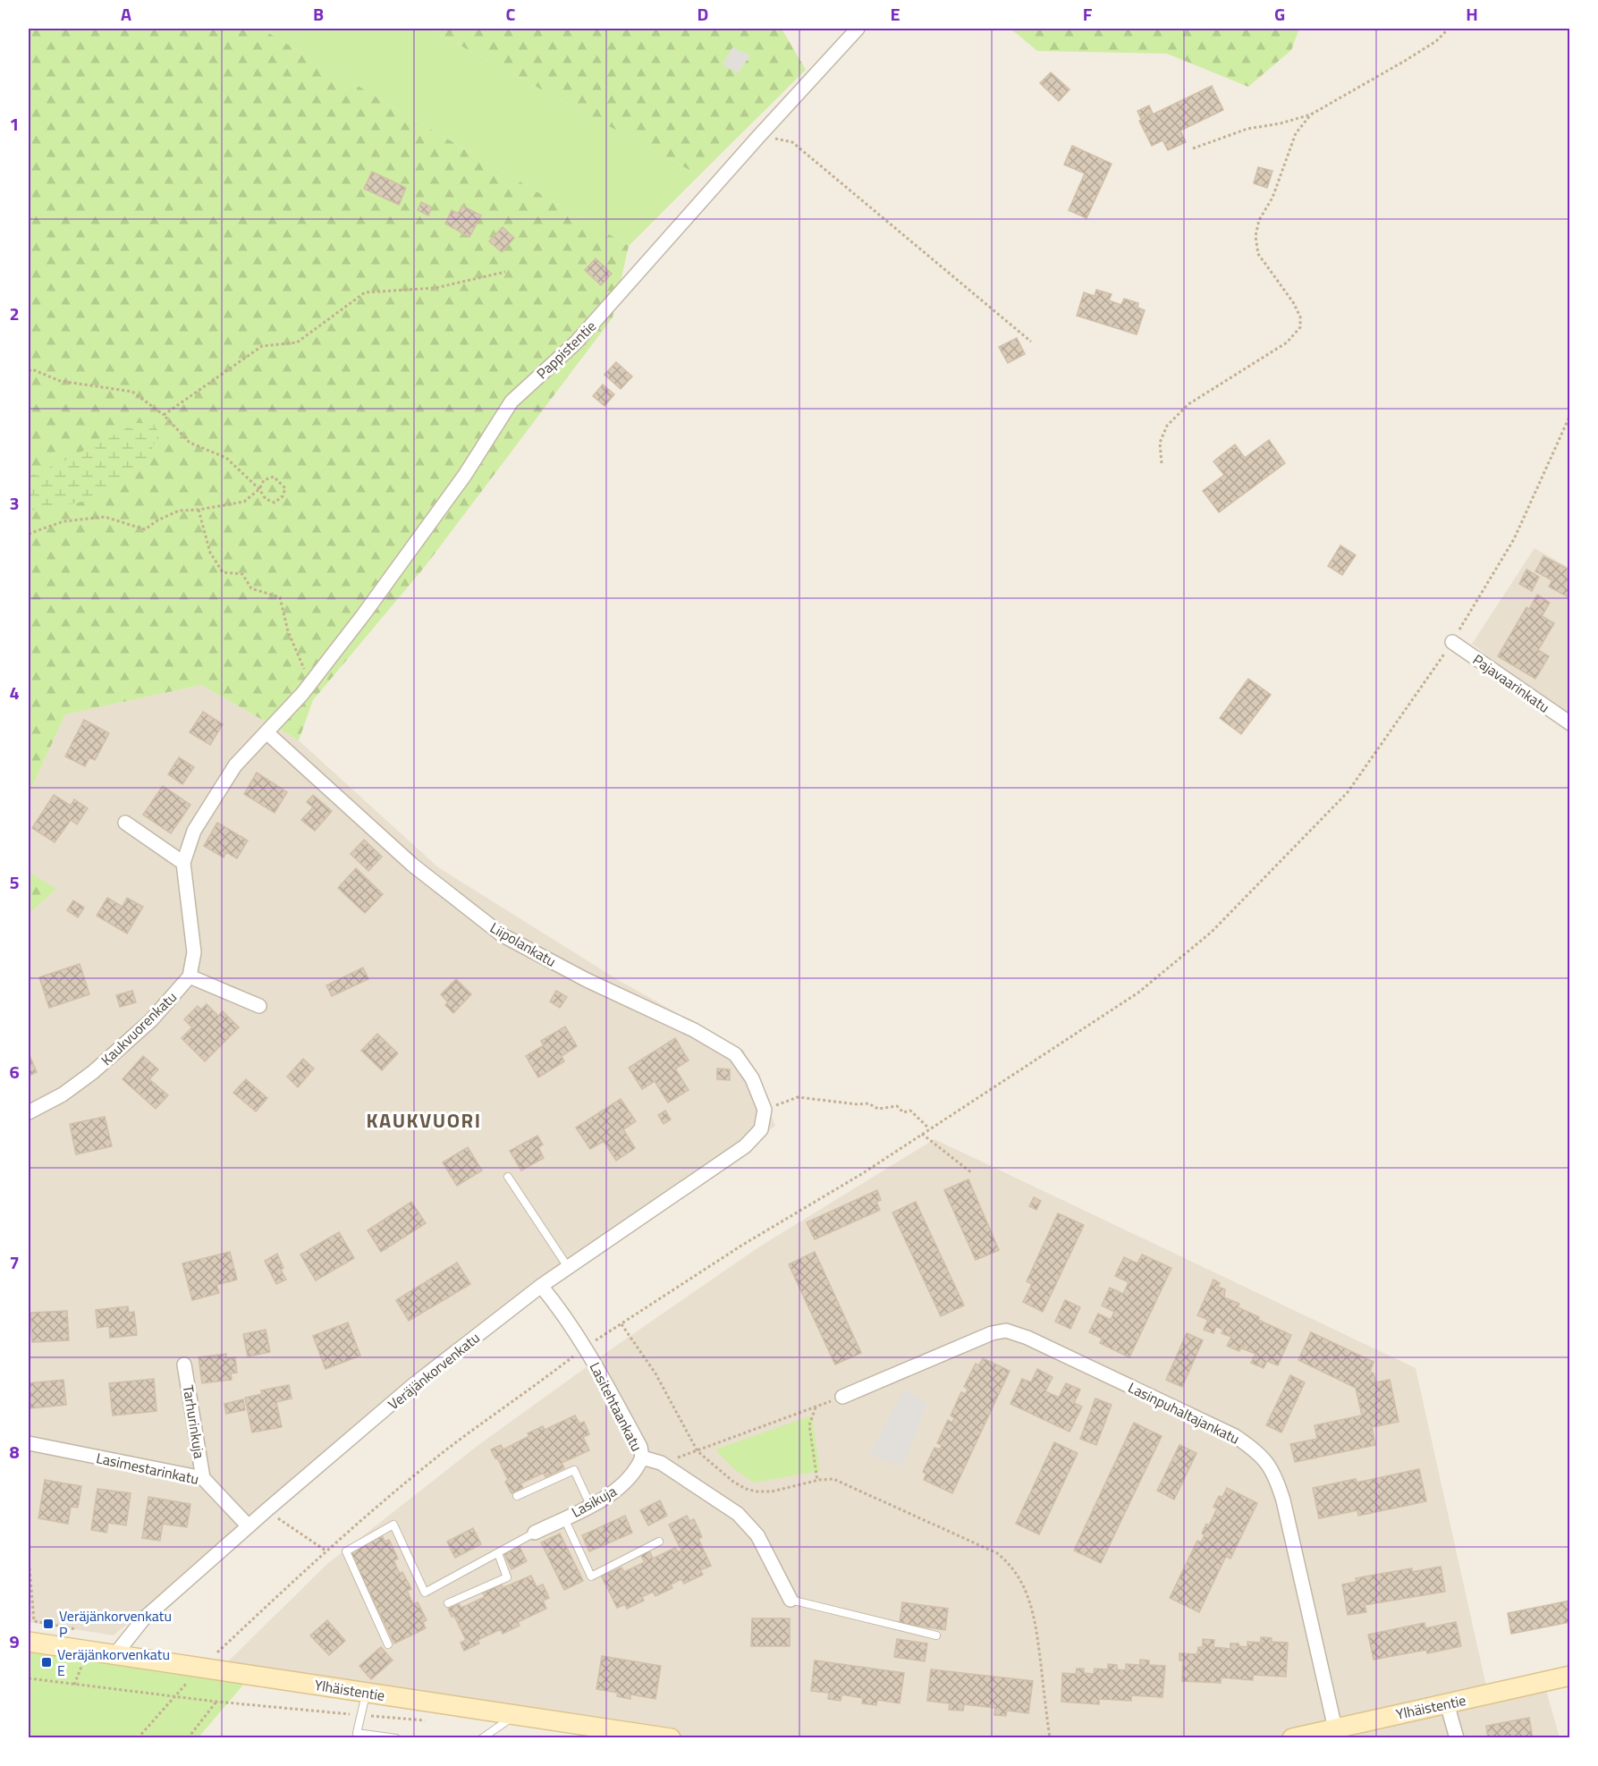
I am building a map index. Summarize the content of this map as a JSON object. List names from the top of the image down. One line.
{"streets":{"street":["Pappistentie","Pajavaarinkatu","Liipolankatu","Kaukvuorenkatu","Veräjänkorvenkatu","Lasitehtaankatu","Lasinpuhaltajankatu","Tarhurinkuja","Lasimestarinkatu","Lasikuja","Ylhäistentie"]},"crossings":[["Liipolankatu","Veräjänkorvenkatu"],["Veräjänkorvenkatu","Lasitehtaankatu"],["Veräjänkorvenkatu","Lasimestarinkatu"],["Veräjänkorvenkatu","Ylhäistentie"],["Lasitehtaankatu","Lasikuja"],["Lasinpuhaltajankatu","Ylhäistentie"],["Tarhurinkuja","Lasimestarinkatu"]],"districts":["KAUKVUORI"],"places":{"transit":["Veräjänkorvenkatu P","Veräjänkorvenkatu E"]},"grid":{"columns":["A","B","C","D","E","F","G","H"],"rows":["1","2","3","4","5","6","7","8","9"]}}
